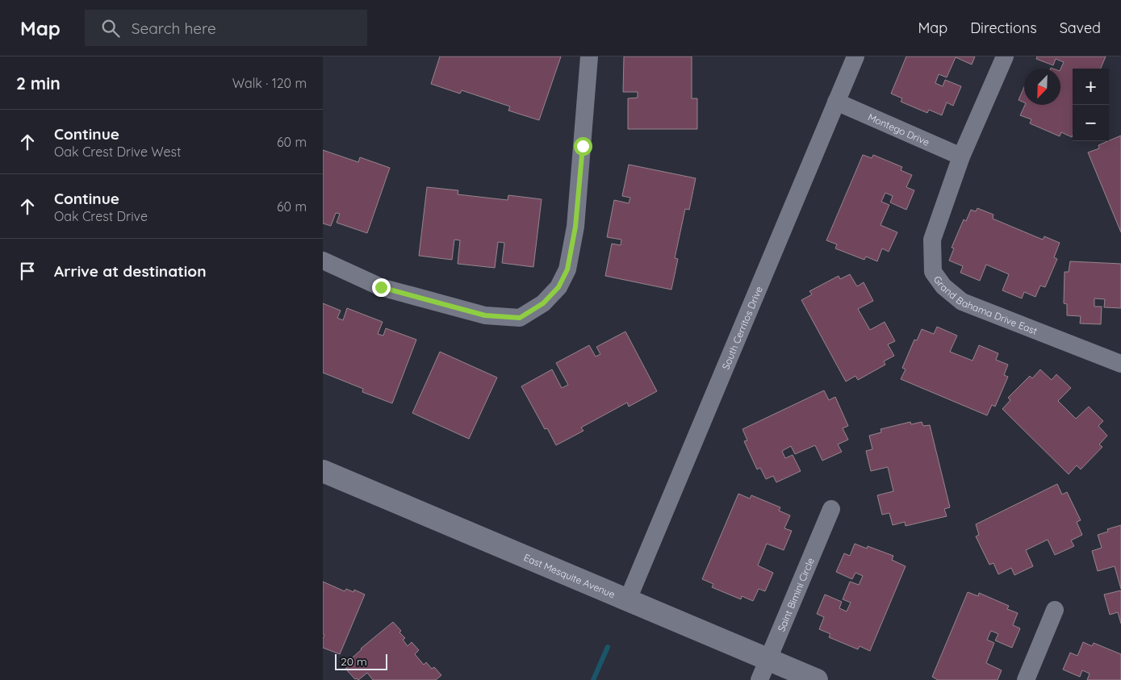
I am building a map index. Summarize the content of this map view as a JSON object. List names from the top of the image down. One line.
{"streets":{"street":["Montego Drive","Grand Bahama Drive East","South Cerritos Drive","East Mesquite Avenue","Saint Bimini Circle"]},"crossings":[["Montego Drive","Grand Bahama Drive East"],["Montego Drive","South Cerritos Drive"],["South Cerritos Drive","East Mesquite Avenue"],["East Mesquite Avenue","Saint Bimini Circle"]],"scale_bar":"20 m","north":"bottom left","page":{"header":"Map","search":"Search here","nav":["Map","Directions","Saved"],"heading":["2 min","Walk · 120 m"],"map_buttons":["+","−"],"list":[["Continue","Oak Crest Drive West","60 m"],["Continue","Oak Crest Drive","60 m"],"Arrive at destination"],"scale":"20 m"}}
